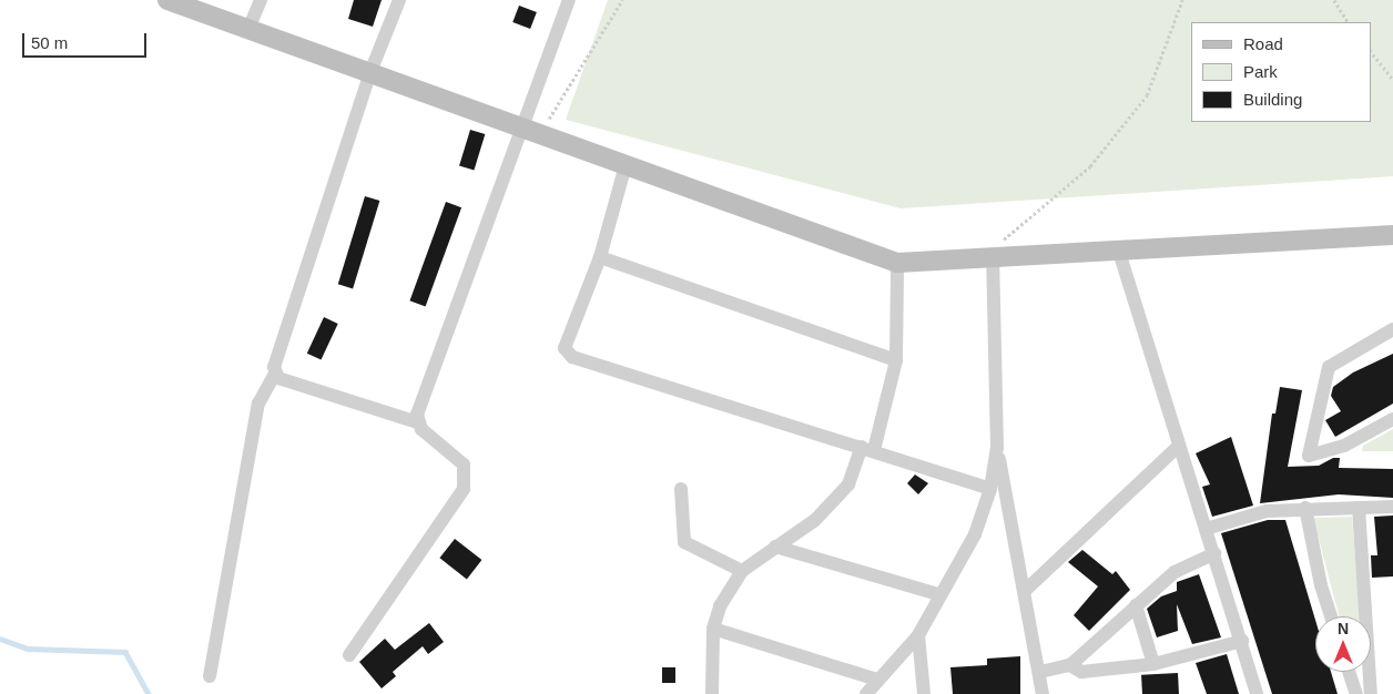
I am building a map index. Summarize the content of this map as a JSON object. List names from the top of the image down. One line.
{"legend":["Road","Park","Building"],"scale_bar":"50 m","north":"top"}
